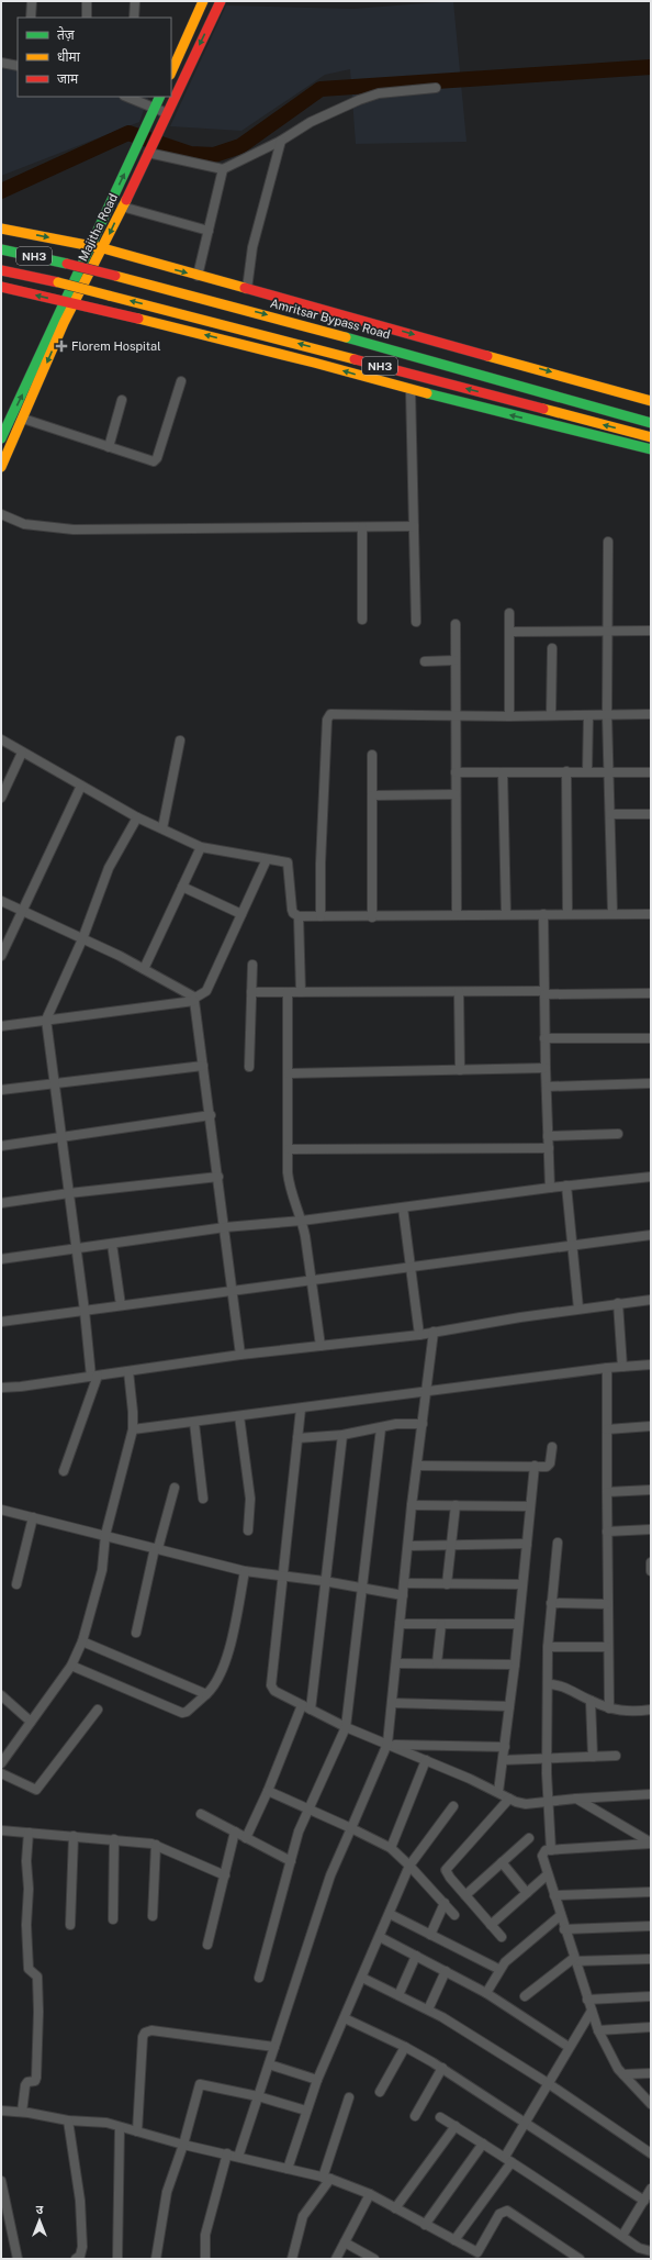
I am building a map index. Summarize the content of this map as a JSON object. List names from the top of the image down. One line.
{"streets":{"main road":["Majitha Road","NH3","Amritsar Bypass Road"]},"places":{"health":["Florem Hospital"]},"legend":["तेज़","धीमा","जाम"],"north":"top"}
